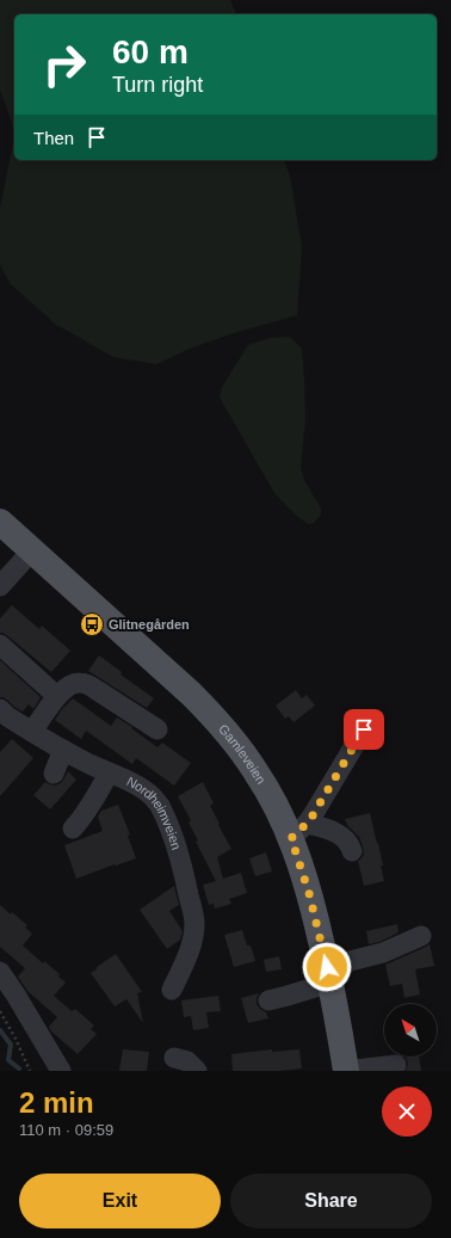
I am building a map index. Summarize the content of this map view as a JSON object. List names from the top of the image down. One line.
{"streets":{"main road":["Gamleveien"],"street":["Nordheimveien"]},"places":{"bus stop":["Glitnegården"]},"north":"top left","page":{"turn":["60 m","Turn right"],"then":"Then","heading":["2 min","110 m · 09:59"],"buttons":["Exit","Share"]}}
